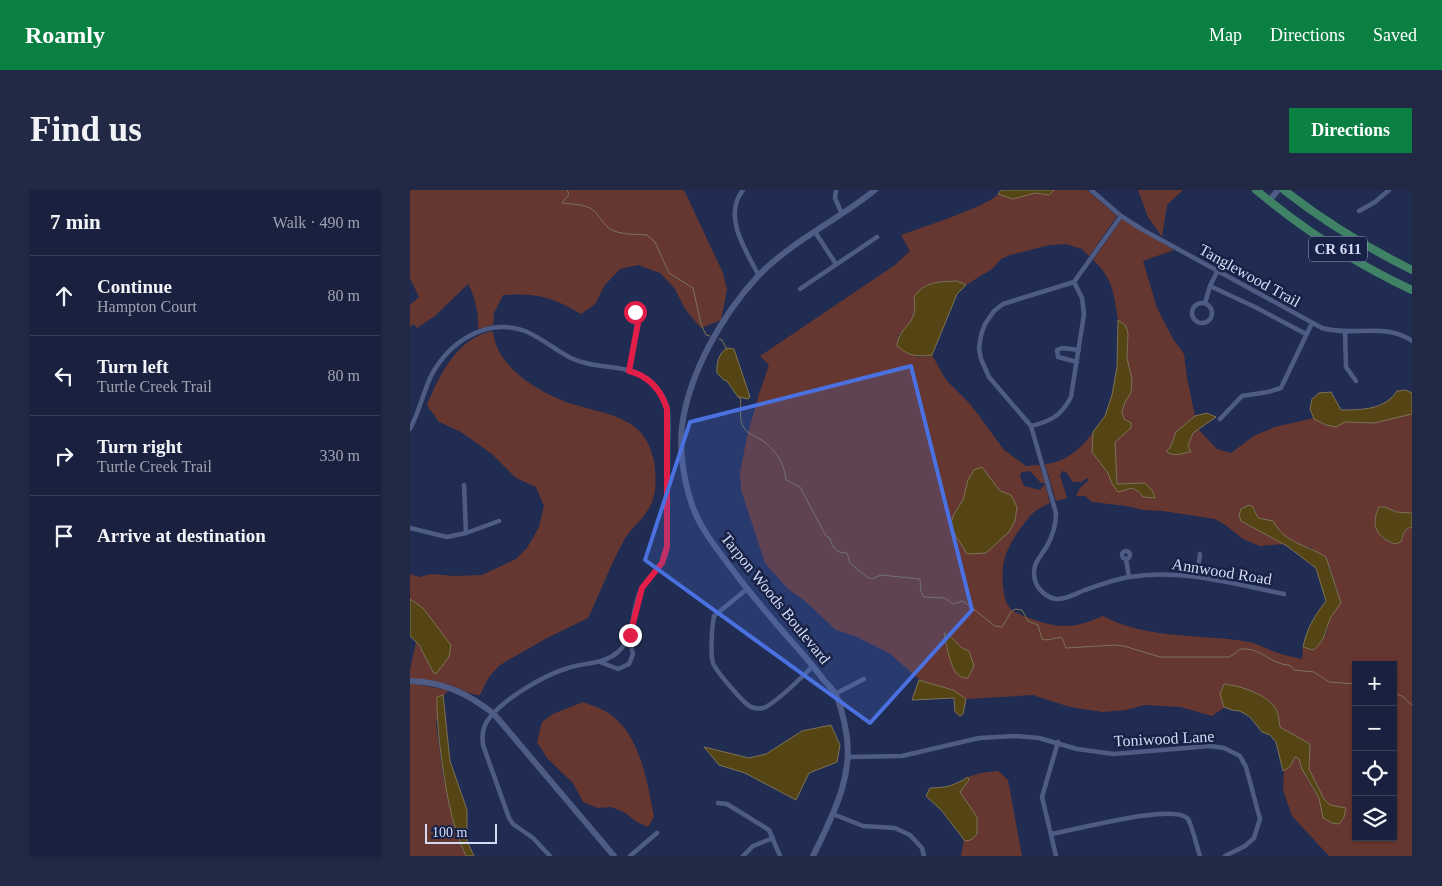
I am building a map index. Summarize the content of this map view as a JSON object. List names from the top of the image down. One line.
{"streets":{"main road":["CR 611"],"street":["Tanglewood Trail","Annwood Road","Tarpon Woods Boulevard","Toniwood Lane"]},"crossings":[["Tarpon Woods Boulevard","Toniwood Lane"]],"scale_bar":"100 m","page":{"header":"Roamly","nav":["Map","Directions","Saved"],"buttons":"Directions","title":"Find us","heading":["7 min","Walk · 490 m"],"list":[["Continue","Hampton Court","80 m"],["Turn left","Turtle Creek Trail","80 m"],["Turn right","Turtle Creek Trail","330 m"],"Arrive at destination"],"map_buttons":["+","−"],"scale":"100 m"}}
